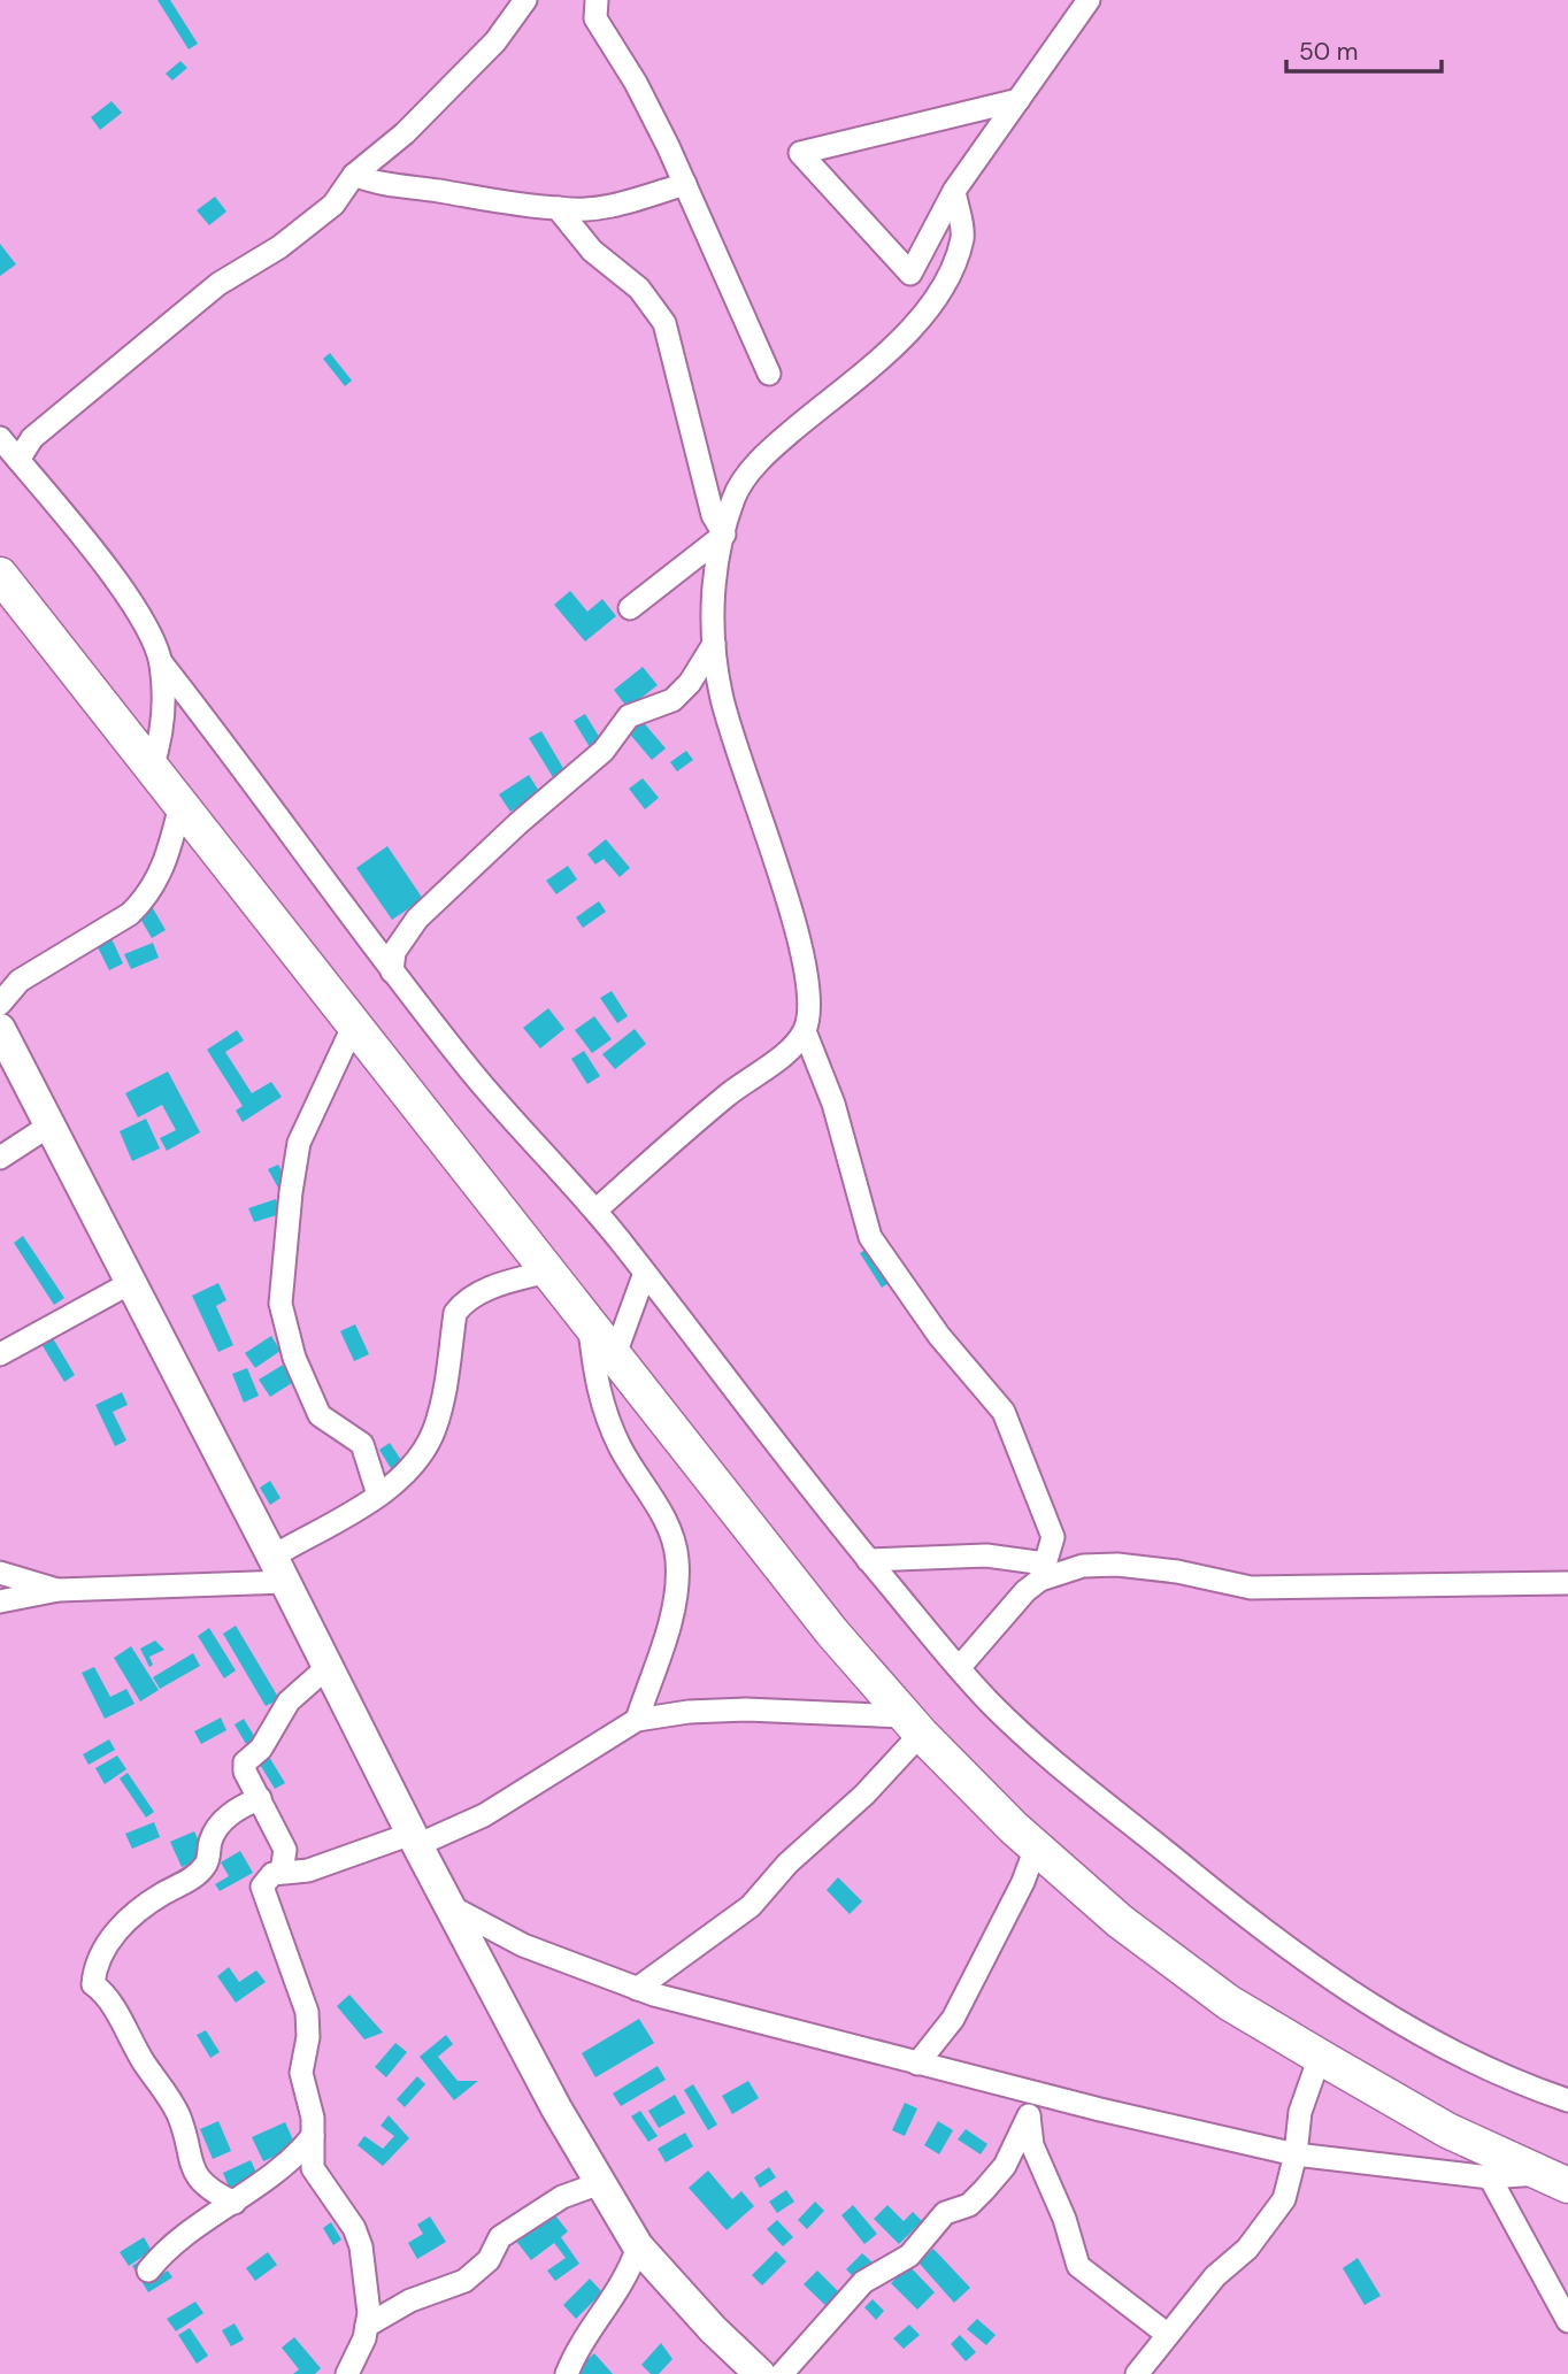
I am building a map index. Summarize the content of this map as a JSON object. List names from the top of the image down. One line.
{"scale_bar":"50 m"}
